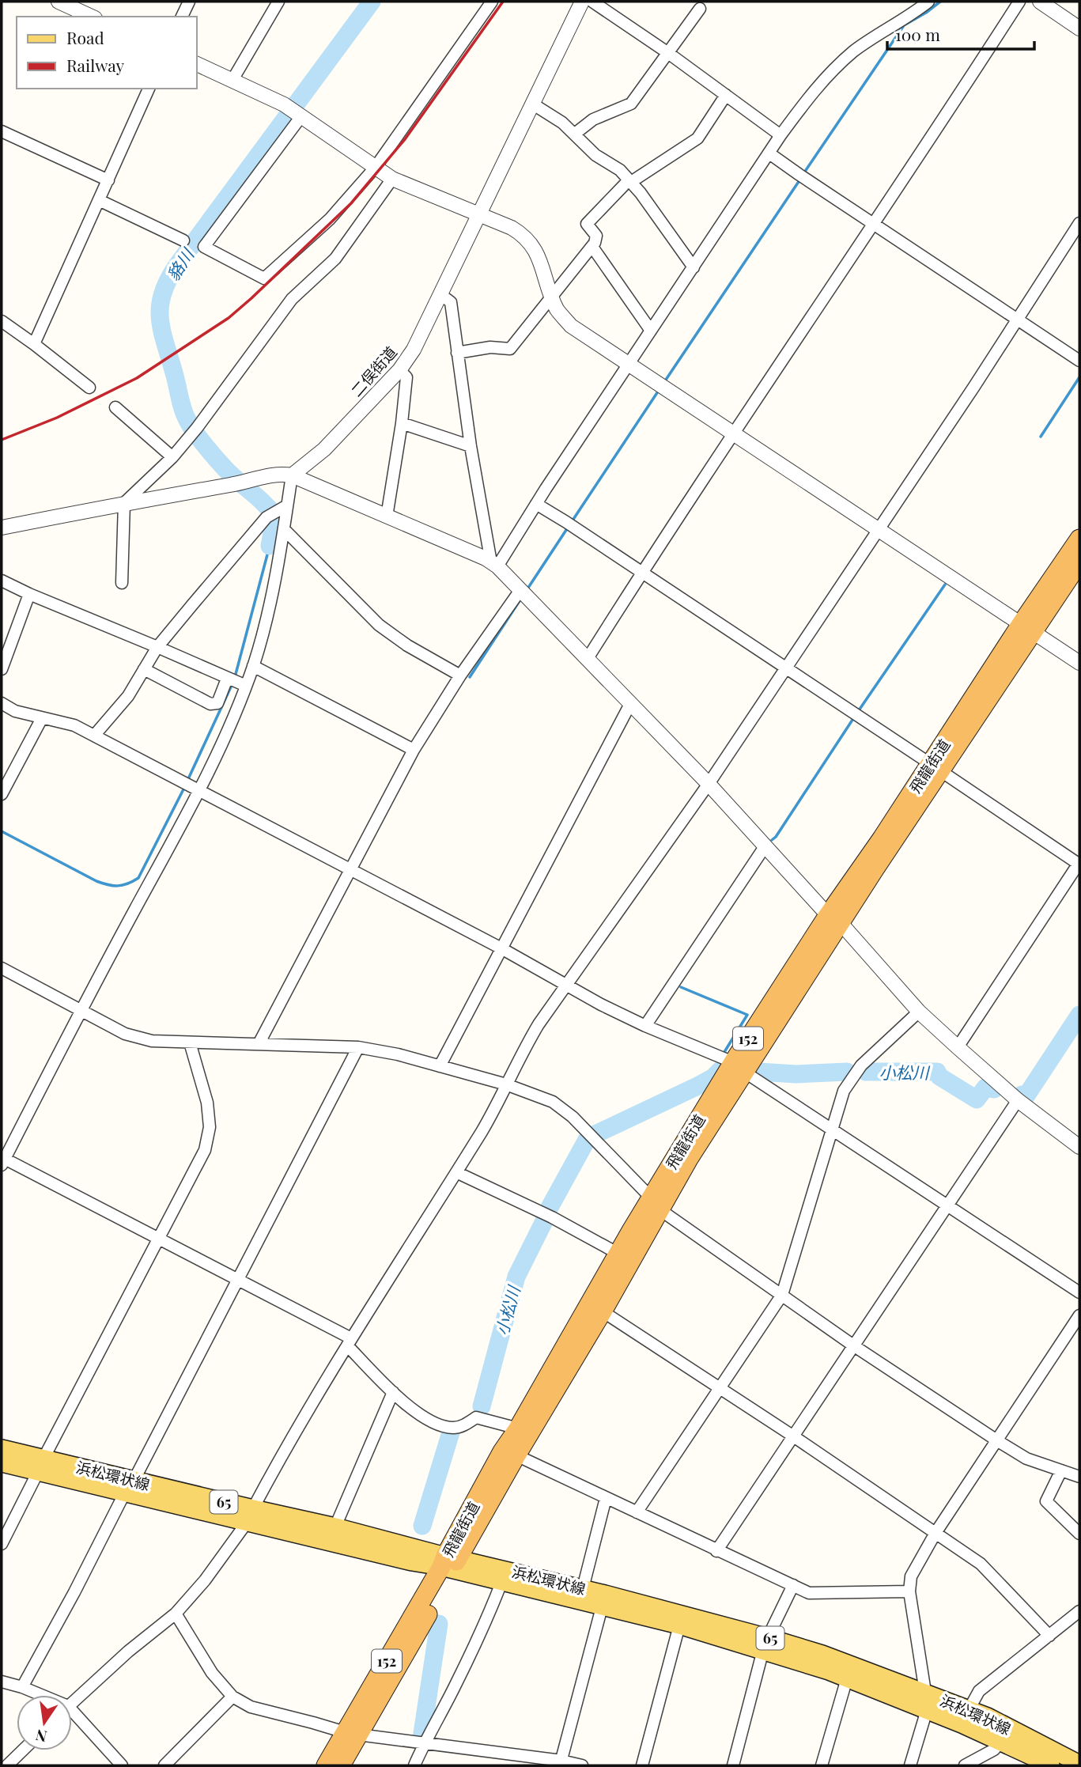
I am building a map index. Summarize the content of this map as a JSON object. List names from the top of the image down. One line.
{"streets":{"highway":["飛龍街道","152"],"main road":["浜松環状線","65"],"street":["二俣街道"]},"crossings":[["飛龍街道","浜松環状線"]],"water":["貉川","小松川"],"legend":["Road","Railway"],"scale_bar":"100 m","north":"bottom"}
